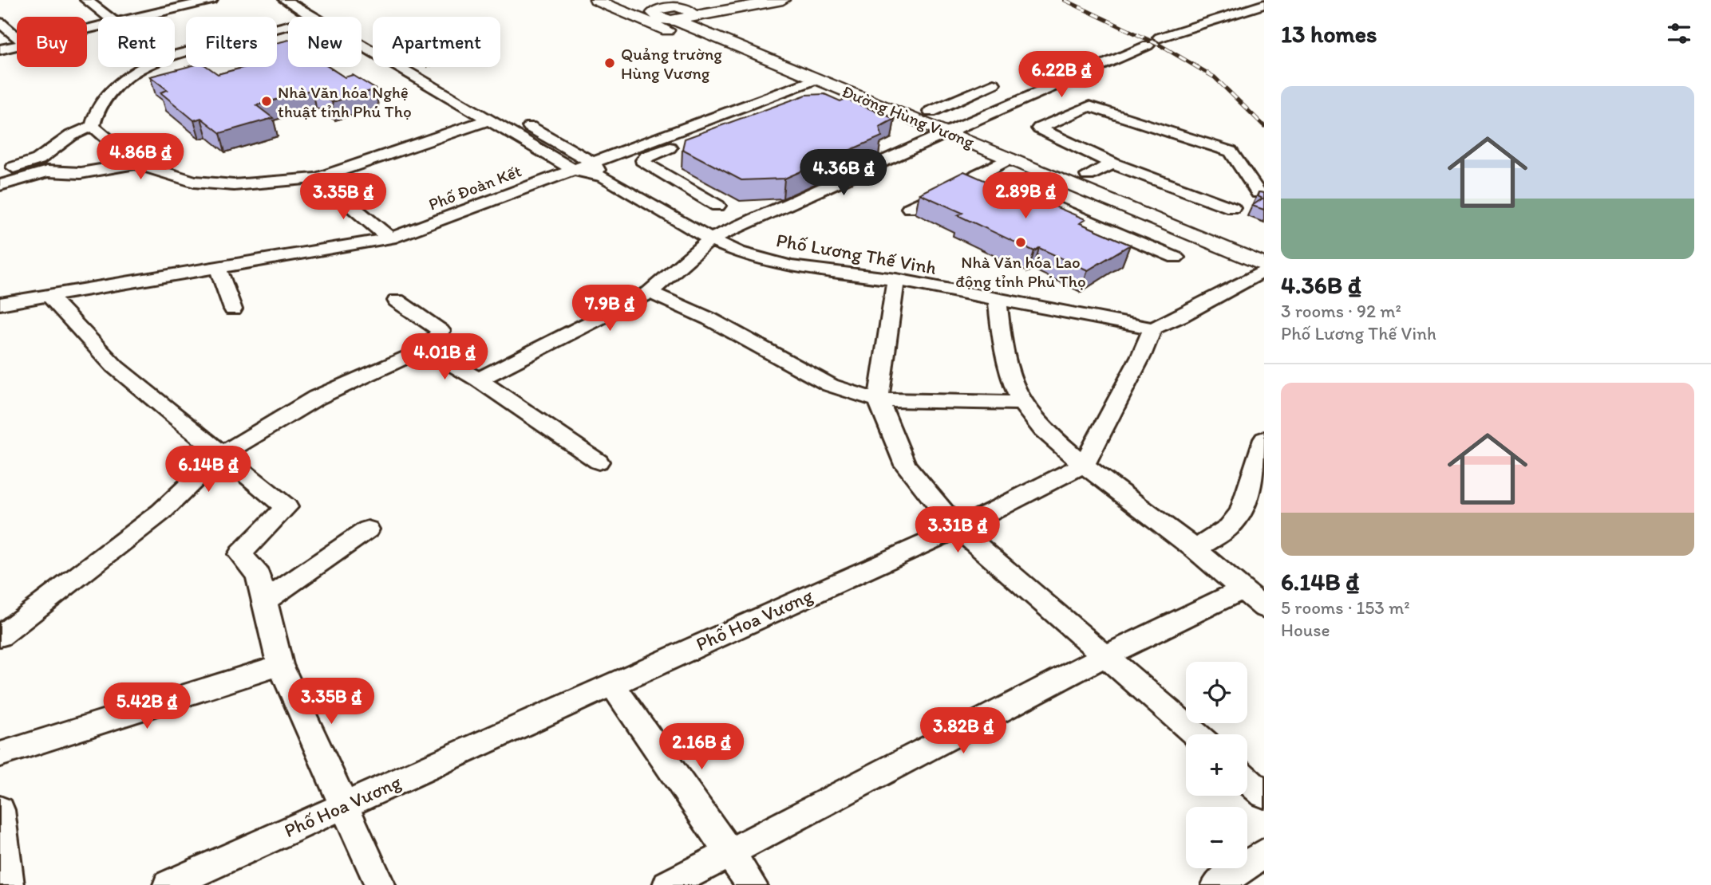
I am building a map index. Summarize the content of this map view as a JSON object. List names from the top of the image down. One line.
{"streets":{"main road":["Đường Hùng Vương"],"street":["Phố Đoàn Kết","Phố Lương Thế Vinh","Phố Hoa Vương"]},"crossings":[["Đường Hùng Vương","Phố Đoàn Kết"],["Phố Đoàn Kết","Phố Lương Thế Vinh"]],"places":["Quảng trường Hùng Vương","Nhà Văn hóa Nghệ thuật tỉnh Phú Thọ","Nhà Văn hóa Lao động tỉnh Phú Thọ"],"page":{"heading":"13 homes","chip":["Buy","Rent","Filters","New","Apartment"],"price":["6.22B ₫","4.86B ₫","4.36B ₫","2.89B ₫","3.35B ₫","7.9B ₫","4.01B ₫","6.14B ₫","3.31B ₫","3.35B ₫","5.42B ₫","3.82B ₫","2.16B ₫"],"list":[{"name":"4.36B ₫","note":"3 rooms · 92 m² · Phố Lương Thế Vinh"},{"name":"6.14B ₫","note":"5 rooms · 153 m² · House"}],"map_buttons":["+","−"]}}
